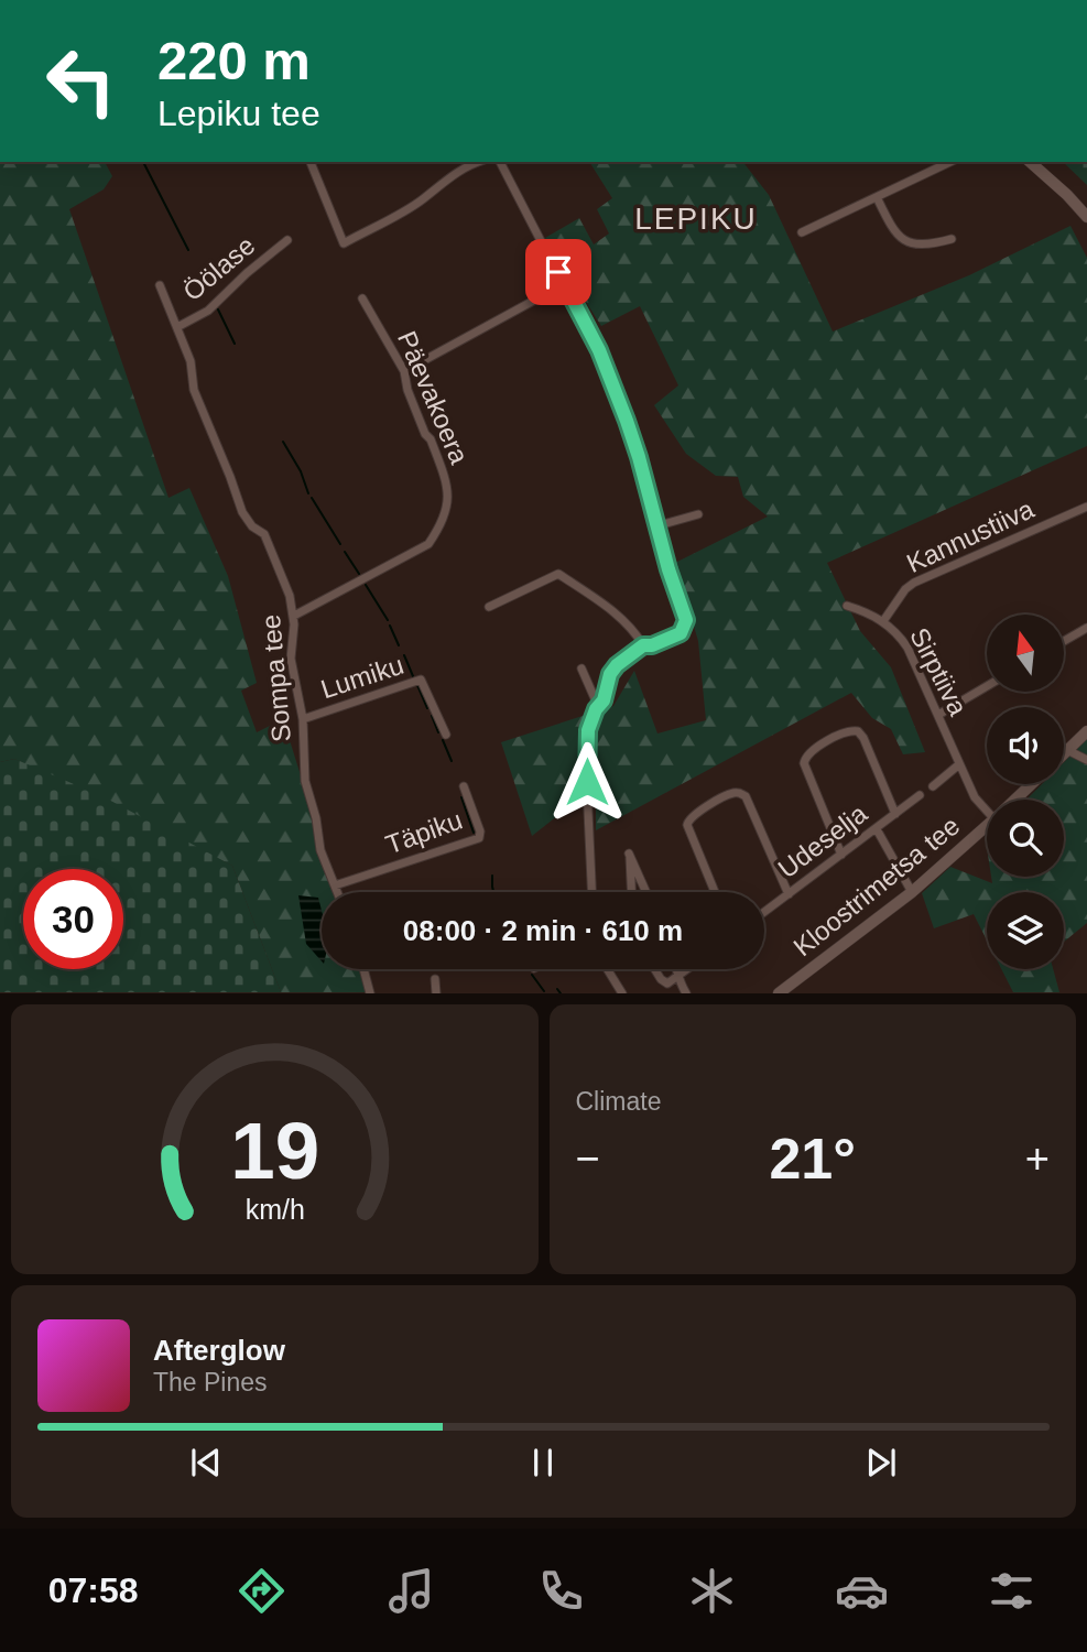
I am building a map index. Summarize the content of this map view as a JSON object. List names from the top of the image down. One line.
{"streets":{"main road":["Kloostrimetsa tee"],"street":["Öölase","Päevakoera","Kannustiiva","Sirptiiva","Lumiku","Sompa tee","Täpiku","Udeselja"]},"crossings":[["Öölase","Sompa tee"],["Päevakoera","Sompa tee"],["Kannustiiva","Sirptiiva"],["Lumiku","Sompa tee"],["Sompa tee","Täpiku"]],"districts":["LEPIKU"],"north":"top","page":{"turn":["220 m","Lepiku tee"],"limit":"30","trip":"08:00 · 2 min · 610 m","tile":"Climate","heat":["−","21°","+"],"song":["Afterglow","The Pines"],"tabs":"07:58","gauge":["19","km/h"]}}
